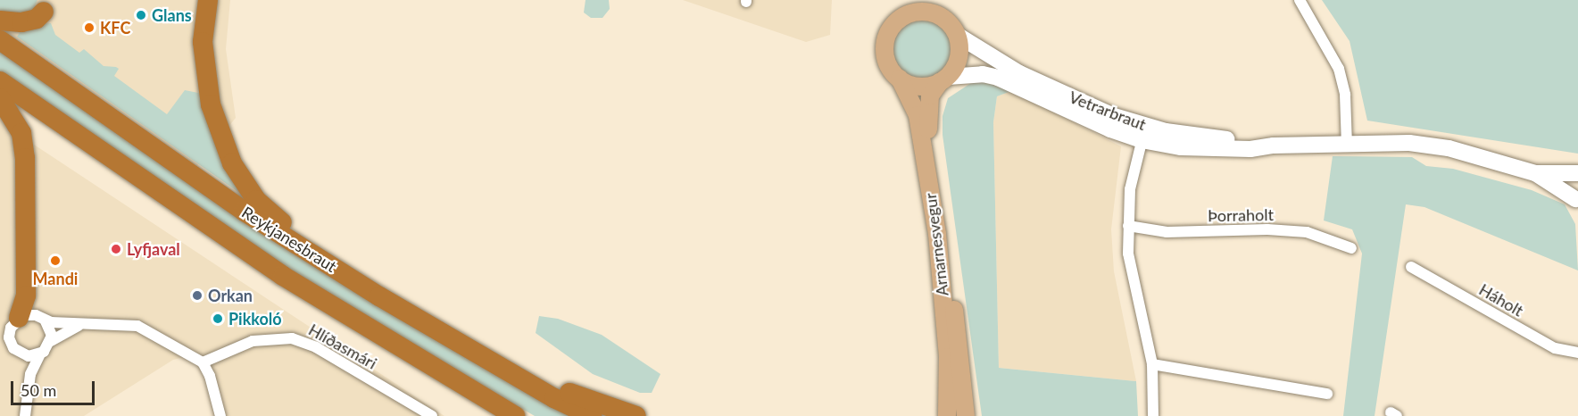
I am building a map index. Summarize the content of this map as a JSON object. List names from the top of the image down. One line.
{"streets":{"highway":["Reykjanesbraut"],"main road":["Arnarnesvegur"],"street":["Vetrarbraut","Þorraholt","Háholt","Hlíðasmári"]},"crossings":[["Vetrarbraut","Arnarnesvegur"]],"places":["Glans","KFC","Lyfjaval","Mandi","Orkan","Pikkoló"],"scale_bar":"50 m"}
